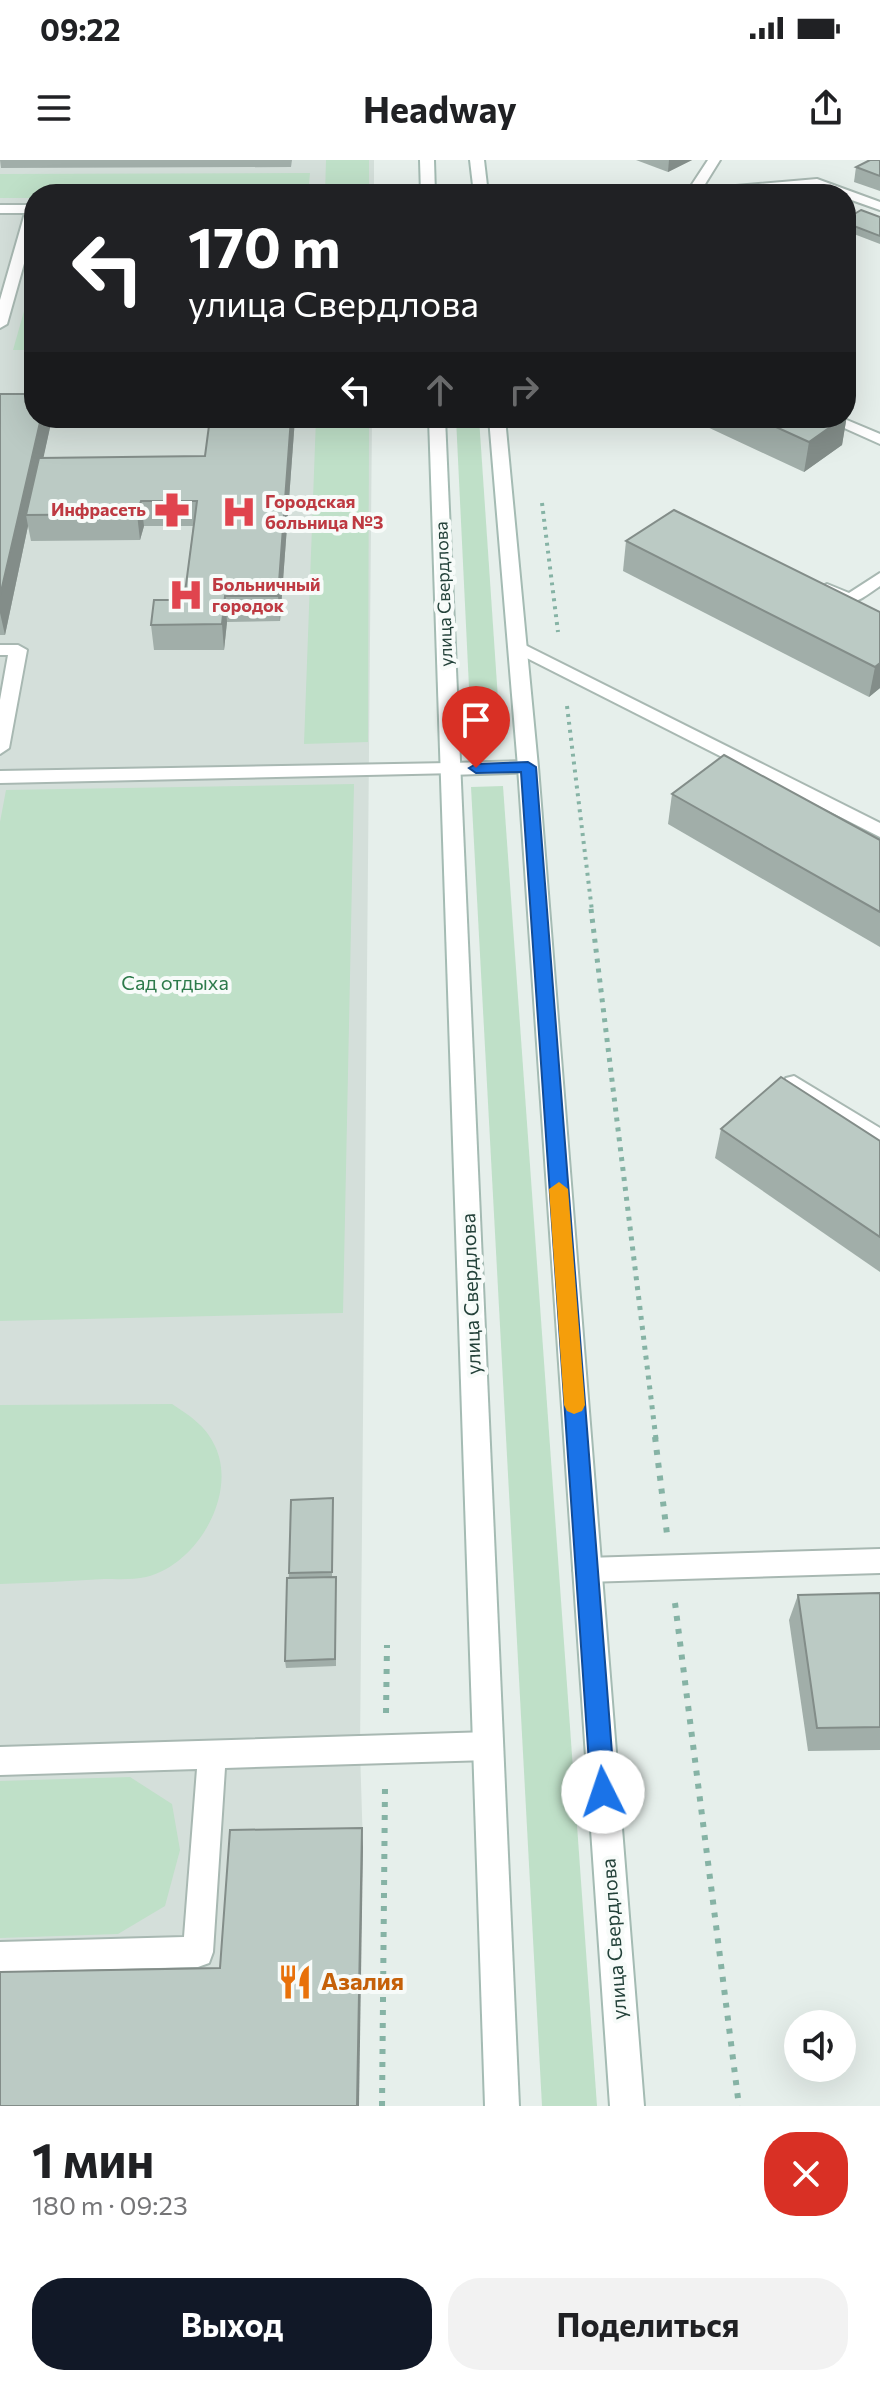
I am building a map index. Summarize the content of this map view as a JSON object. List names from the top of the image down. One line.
{"streets":{"street":["улица Свердлова"]},"parks":["Сад отдыха"],"places":{"pharmacy":["Инфрасеть"],"hospital":["Городская больница №3","Больничный городок"],"restaurant":["Азалия"]},"page":{"status":"09:22","header":"Headway","turn":["170 m","улица Свердлова"],"heading":["1 мин","180 m · 09:23"],"buttons":["Выход","Поделиться"]}}
